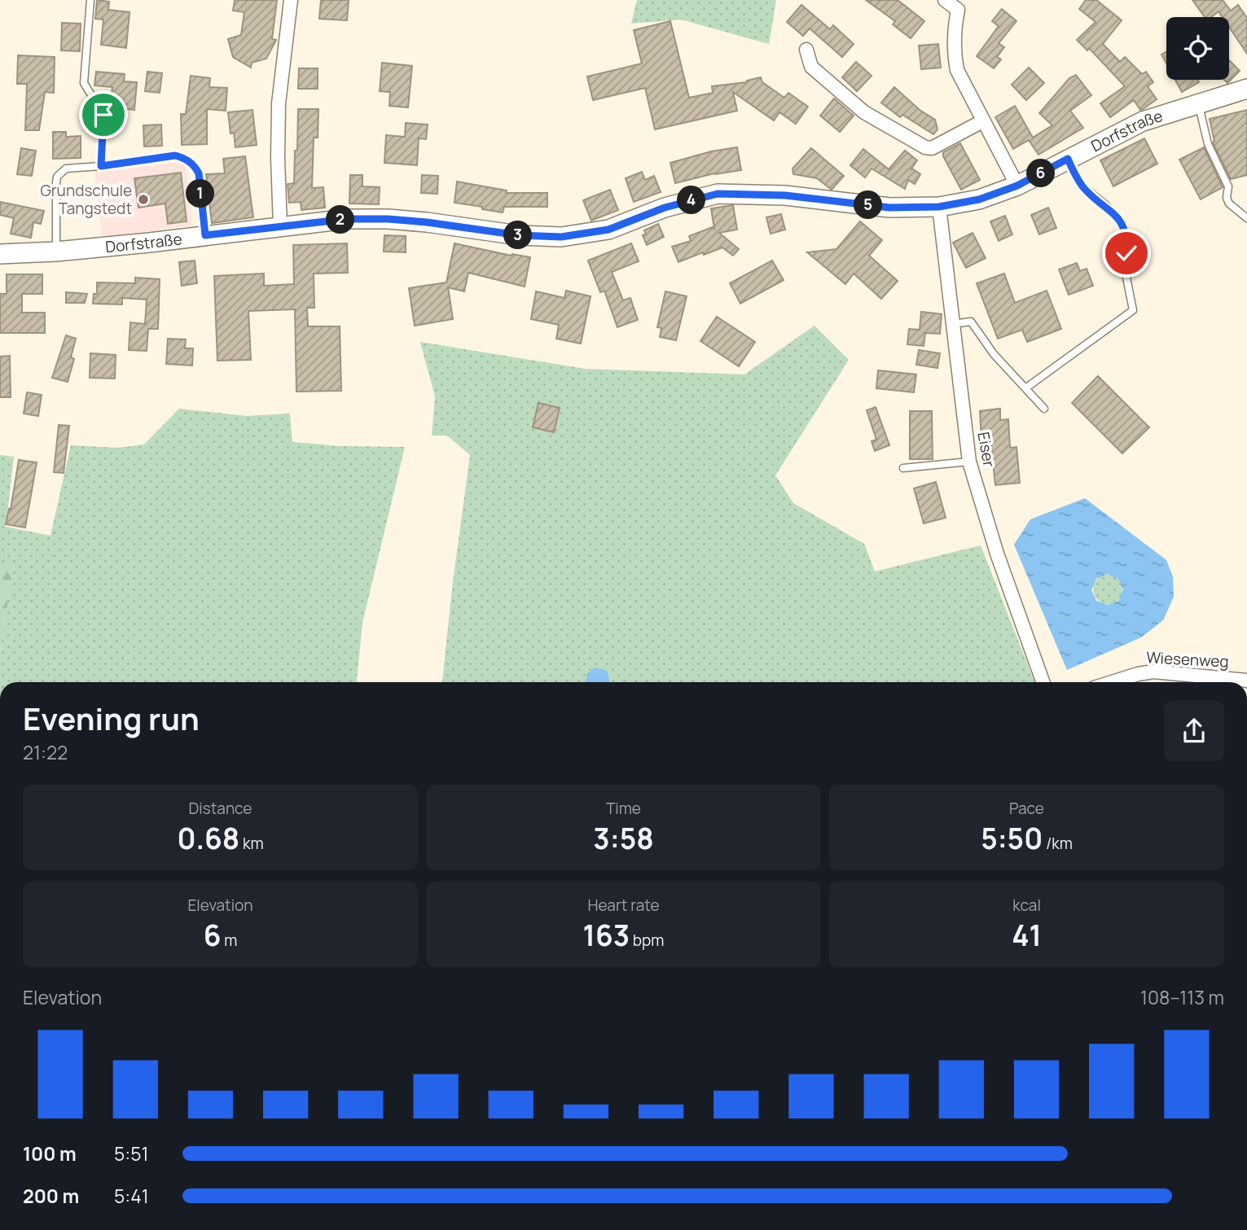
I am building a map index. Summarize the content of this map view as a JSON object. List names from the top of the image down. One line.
{"streets":{"main road":["Dorfstraße"],"street":["Eiser","Wiesenweg"]},"crossings":[["Dorfstraße","Eiser"]],"places":["Grundschule Tangstedt"],"page":{"pins":["6","1","4","5","2","3"],"heading":["Evening run","21:22"],"stats":[["Distance","0.68 km"],["Time","3:58"],["Pace","5:50 /km"],["Elevation","6 m"],["Heart rate","163 bpm"],["kcal","41"]],"chart":["Elevation","108–113 m"],"list":[{"name":"100 m","note":"5:51"},{"name":"200 m","note":"5:41"}]}}
